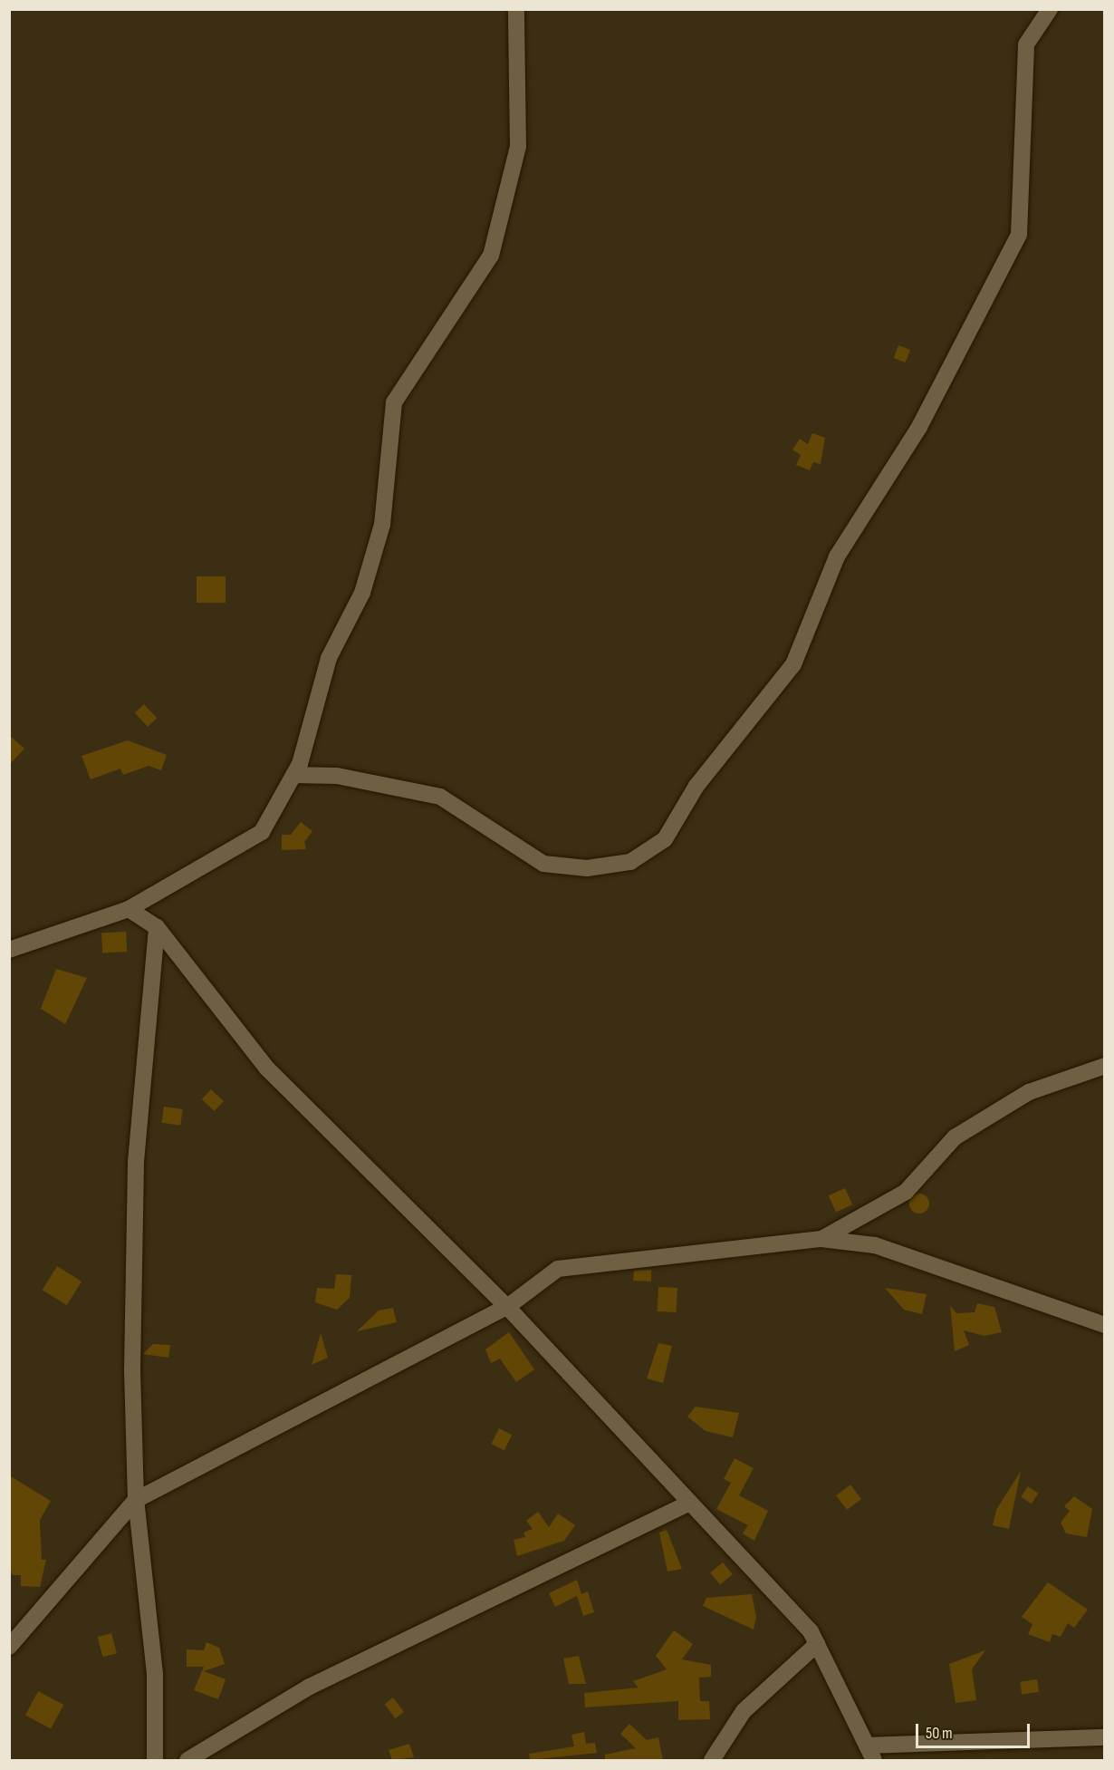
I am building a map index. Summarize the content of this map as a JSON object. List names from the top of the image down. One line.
{"scale_bar":"50 m"}
